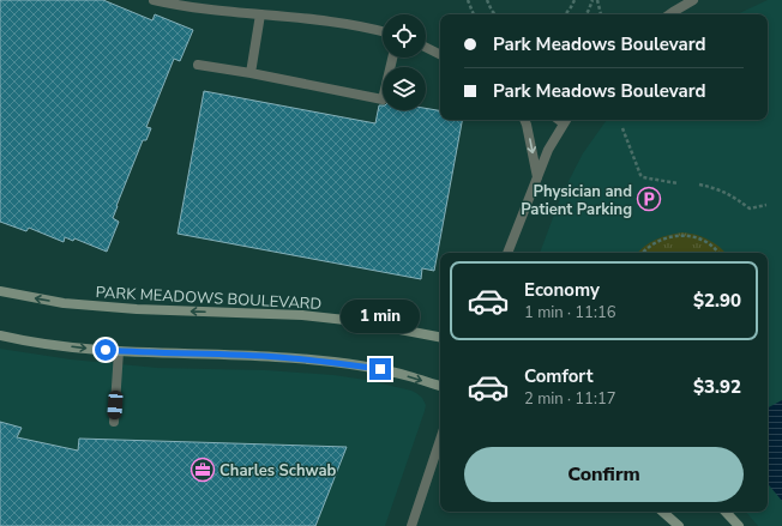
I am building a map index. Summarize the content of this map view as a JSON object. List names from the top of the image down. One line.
{"streets":{"main road":["PARK MEADOWS BOULEVARD"]},"places":{"parking":["Physician and Patient Parking"],"office":["Charles Schwab"]},"page":{"banner":["Park Meadows Boulevard","Park Meadows Boulevard"],"list":[{"name":"Economy","note":"1 min · 11:16","value":"$2.90"},{"name":"Comfort","note":"2 min · 11:17","value":"$3.92"}],"bubble":"1 min","buttons":"Confirm"}}
